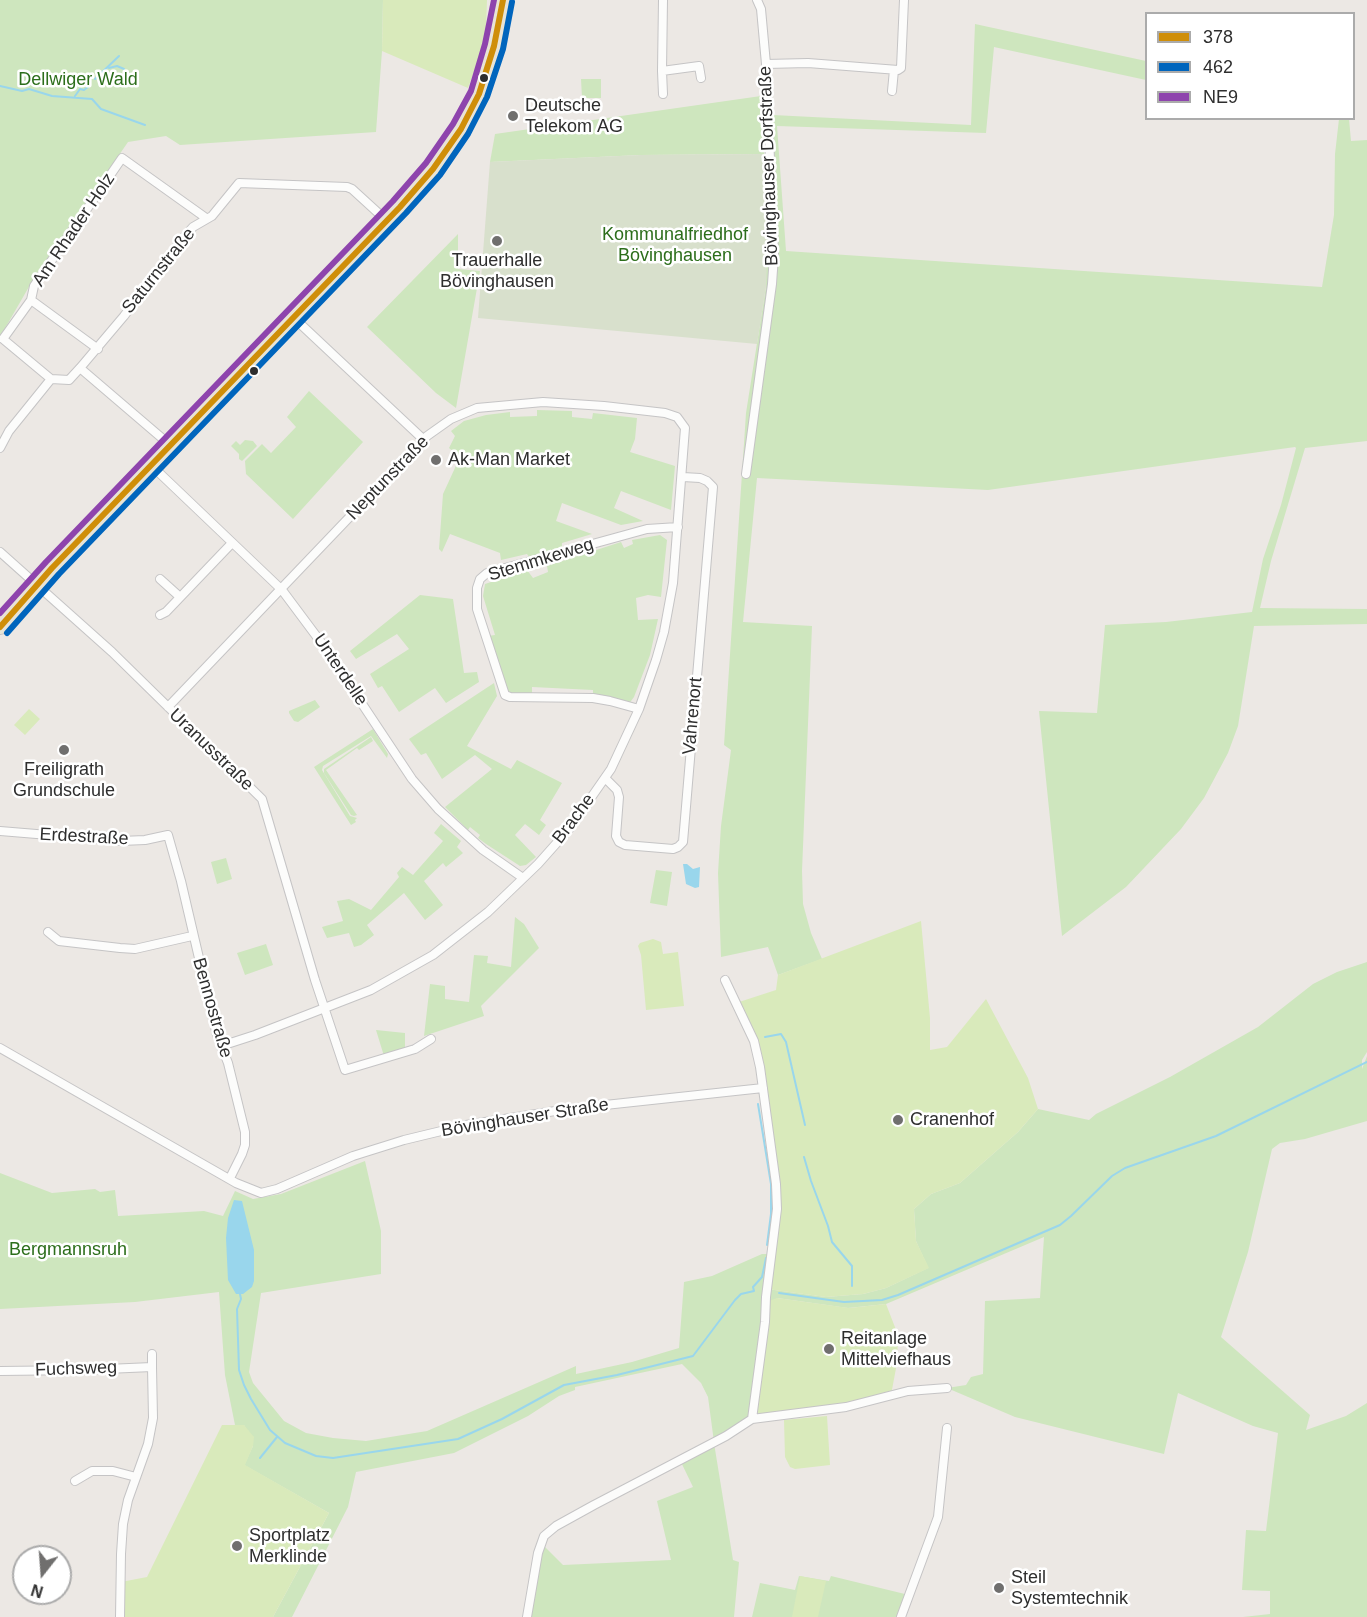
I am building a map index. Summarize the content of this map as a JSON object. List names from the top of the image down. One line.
{"streets":{"street":["Bövinghauser Dorfstraße","Am Rhader Holz","Saturnstraße","Neptunstraße","Stemmkeweg","Unterdelle","Vahrenort","Uranusstraße","Brache","Erdestraße","Bennostraße","Bövinghauser Straße","Fuchsweg"]},"crossings":[["Am Rhader Holz","Saturnstraße"],["Neptunstraße","Unterdelle"],["Neptunstraße","Uranusstraße"],["Neptunstraße","Brache"],["Stemmkeweg","Brache"],["Unterdelle","Brache"],["Vahrenort","Brache"],["Uranusstraße","Brache"],["Brache","Bennostraße"],["Erdestraße","Bennostraße"],["Bennostraße","Bövinghauser Straße"]],"parks":["Dellwiger Wald","Kommunalfriedhof Bövinghausen","Bergmannsruh"],"places":["Deutsche Telekom AG","Trauerhalle Bövinghausen","Ak-Man Market","Freiligrath Grundschule","Cranenhof","Reitanlage Mittelviefhaus","Sportplatz Merklinde","Steil Systemtechnik"],"lines":["transit line 378","transit line NE9","transit line 462"],"legend":["378","462","NE9"],"north":"bottom"}
